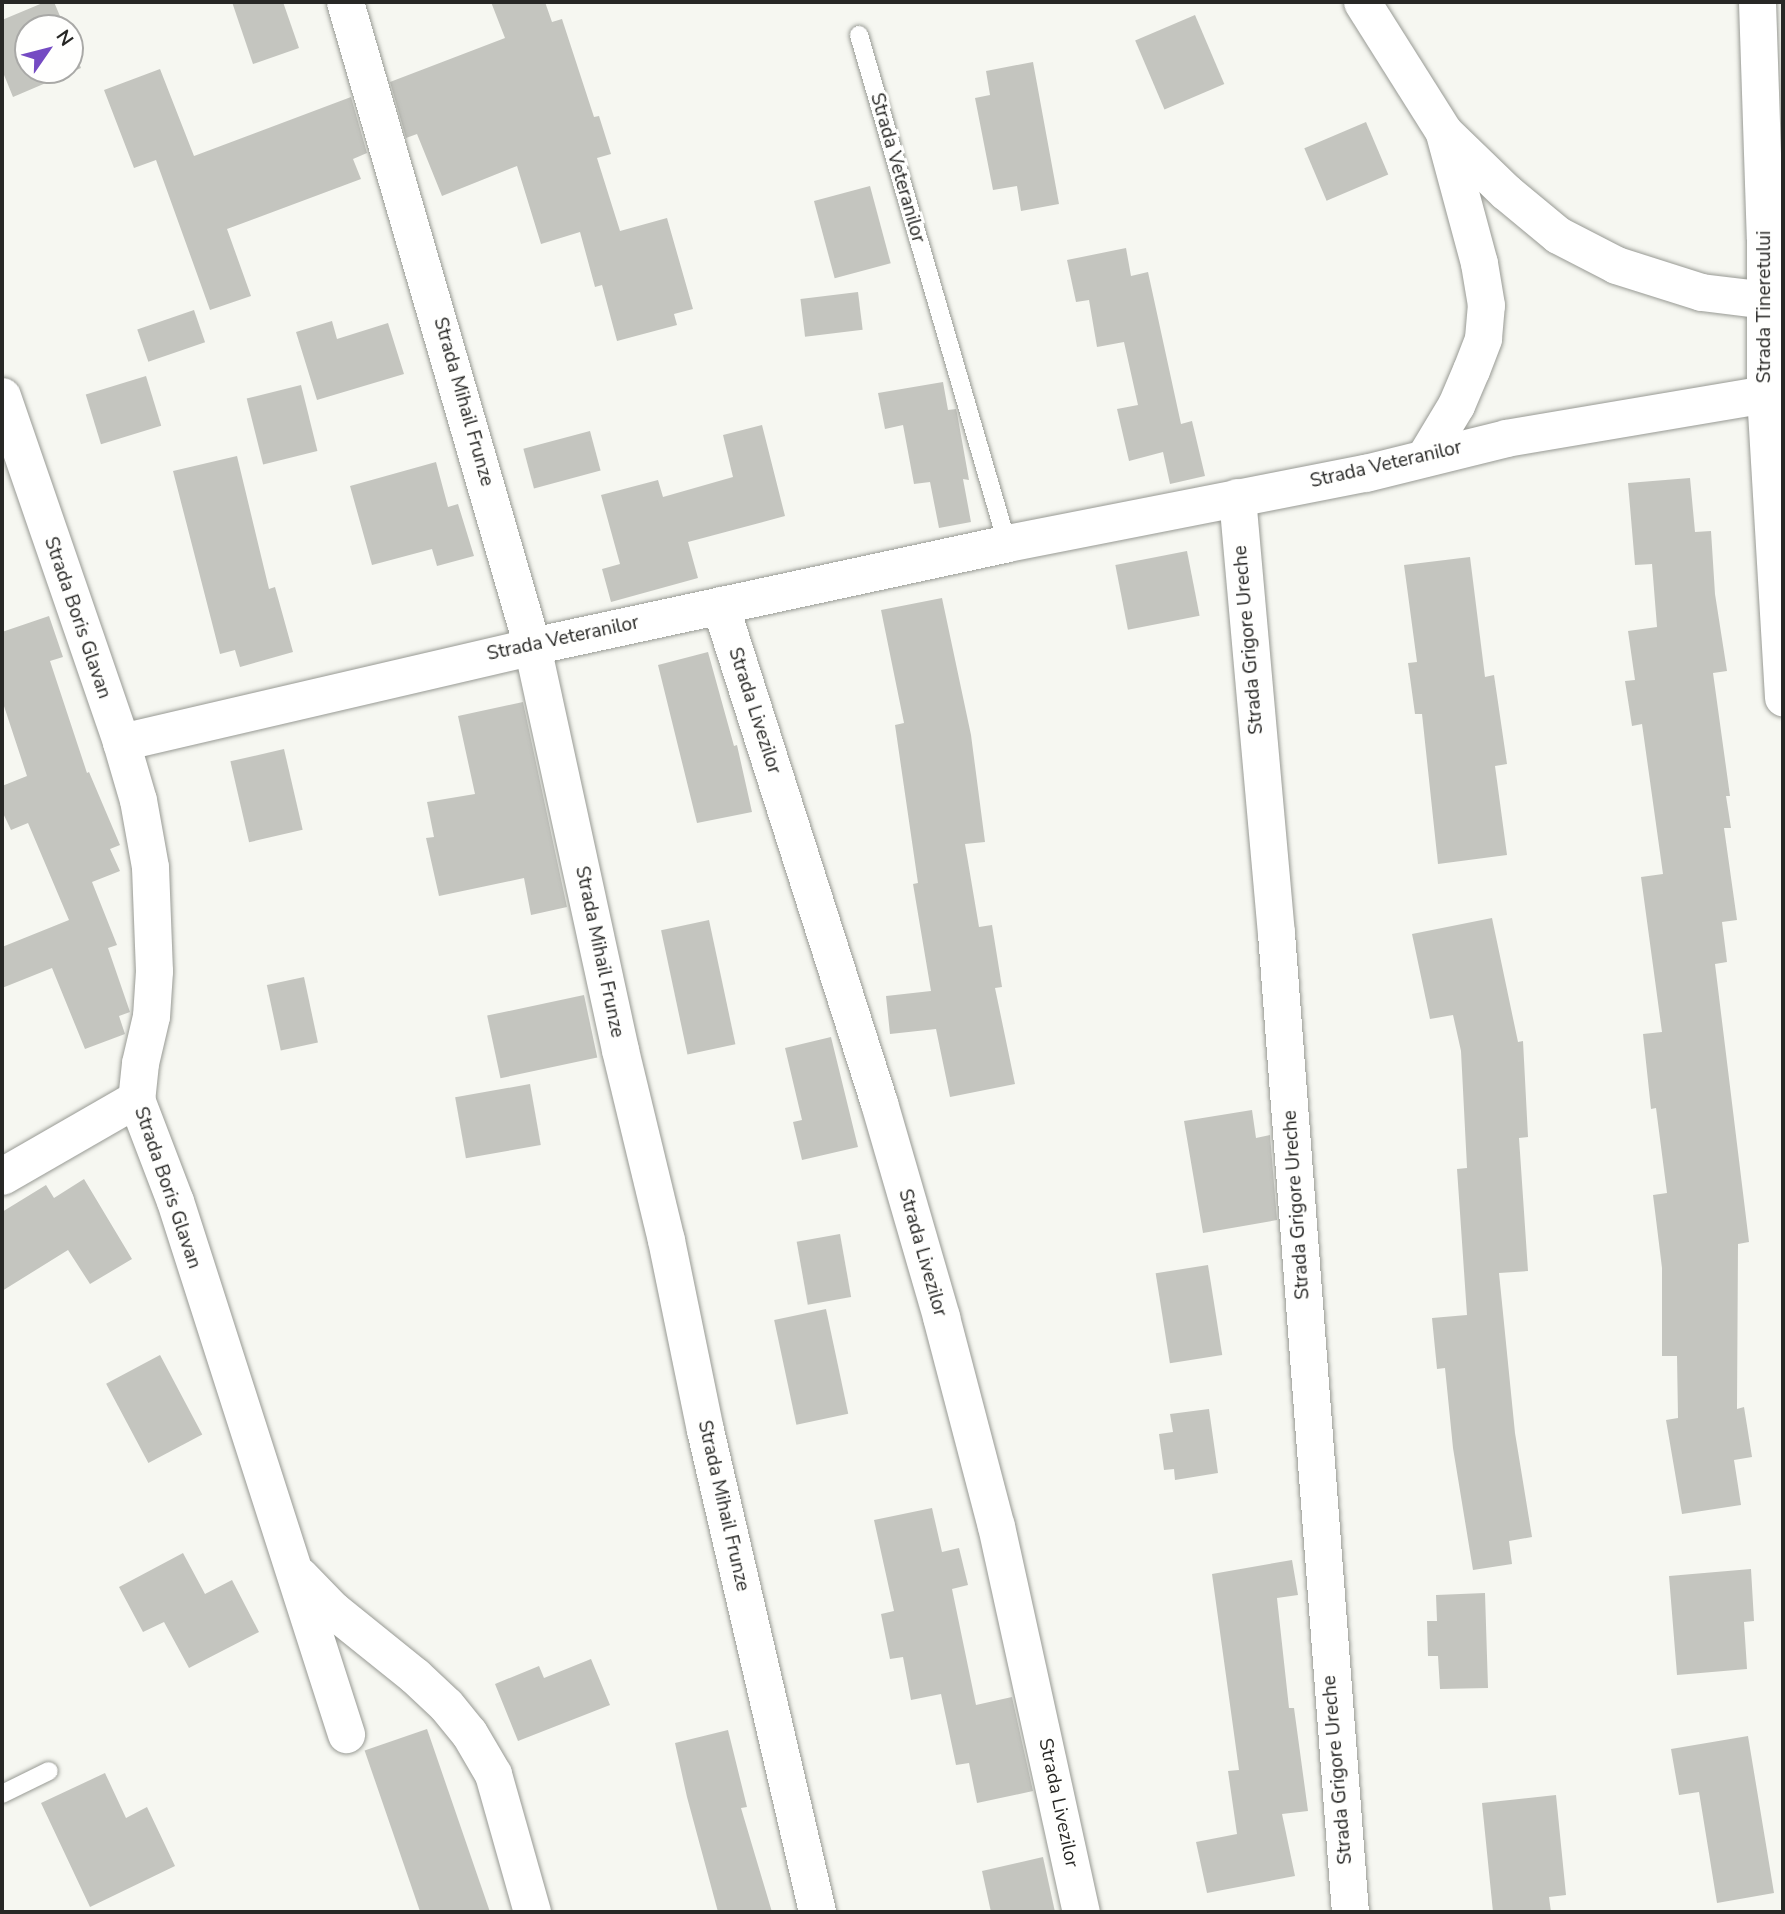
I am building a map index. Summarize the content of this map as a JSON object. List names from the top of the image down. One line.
{"streets":{"street":["Strada Veteranilor","Strada Tineretului","Strada Mihail Frunze","Strada Boris Glavan","Strada Grigore Ureche","Strada Livezilor"]},"crossings":[["Strada Veteranilor","Strada Tineretului"],["Strada Veteranilor","Strada Mihail Frunze"],["Strada Veteranilor","Strada Boris Glavan"],["Strada Veteranilor","Strada Grigore Ureche"],["Strada Veteranilor","Strada Livezilor"]],"north":"top right"}
